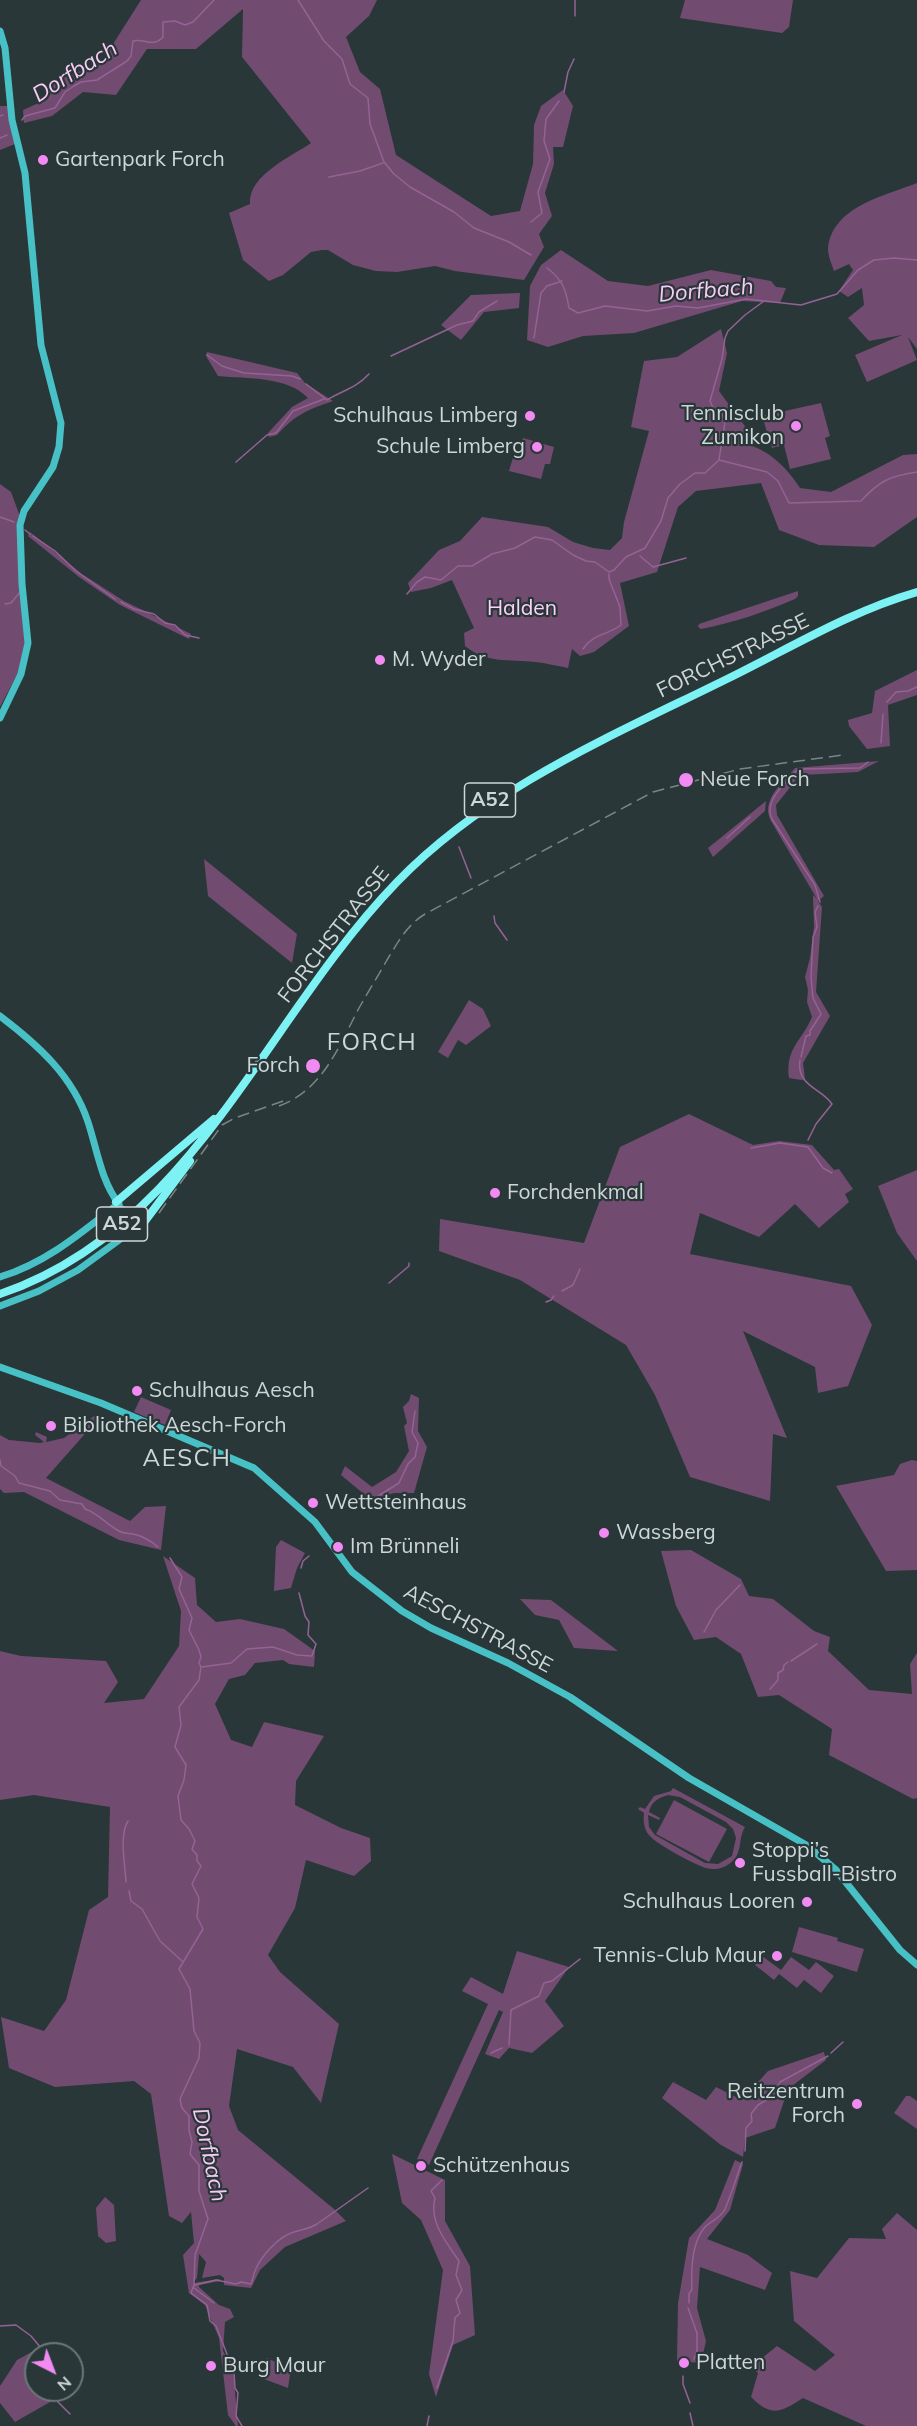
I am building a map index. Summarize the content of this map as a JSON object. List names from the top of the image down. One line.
{"streets":{"highway":["FORCHSTRASSE","A52"],"main road":["AESCHSTRASSE"]},"districts":["FORCH","AESCH"],"water":["Dorfbach"],"parks":["Halden"],"places":["Gartenpark Forch","Schulhaus Limberg","Tennisclub Zumikon","Schule Limberg","M. Wyder","Neue Forch","Forch","Forchdenkmal","Schulhaus Aesch","Bibliothek Aesch-Forch","Wettsteinhaus","Wassberg","Im Brünneli","Stoppi’s Fussball-Bistro","Schulhaus Looren","Tennis-Club Maur","Reitzentrum Forch","Schützenhaus","Platten","Burg Maur"],"north":"bottom right"}
